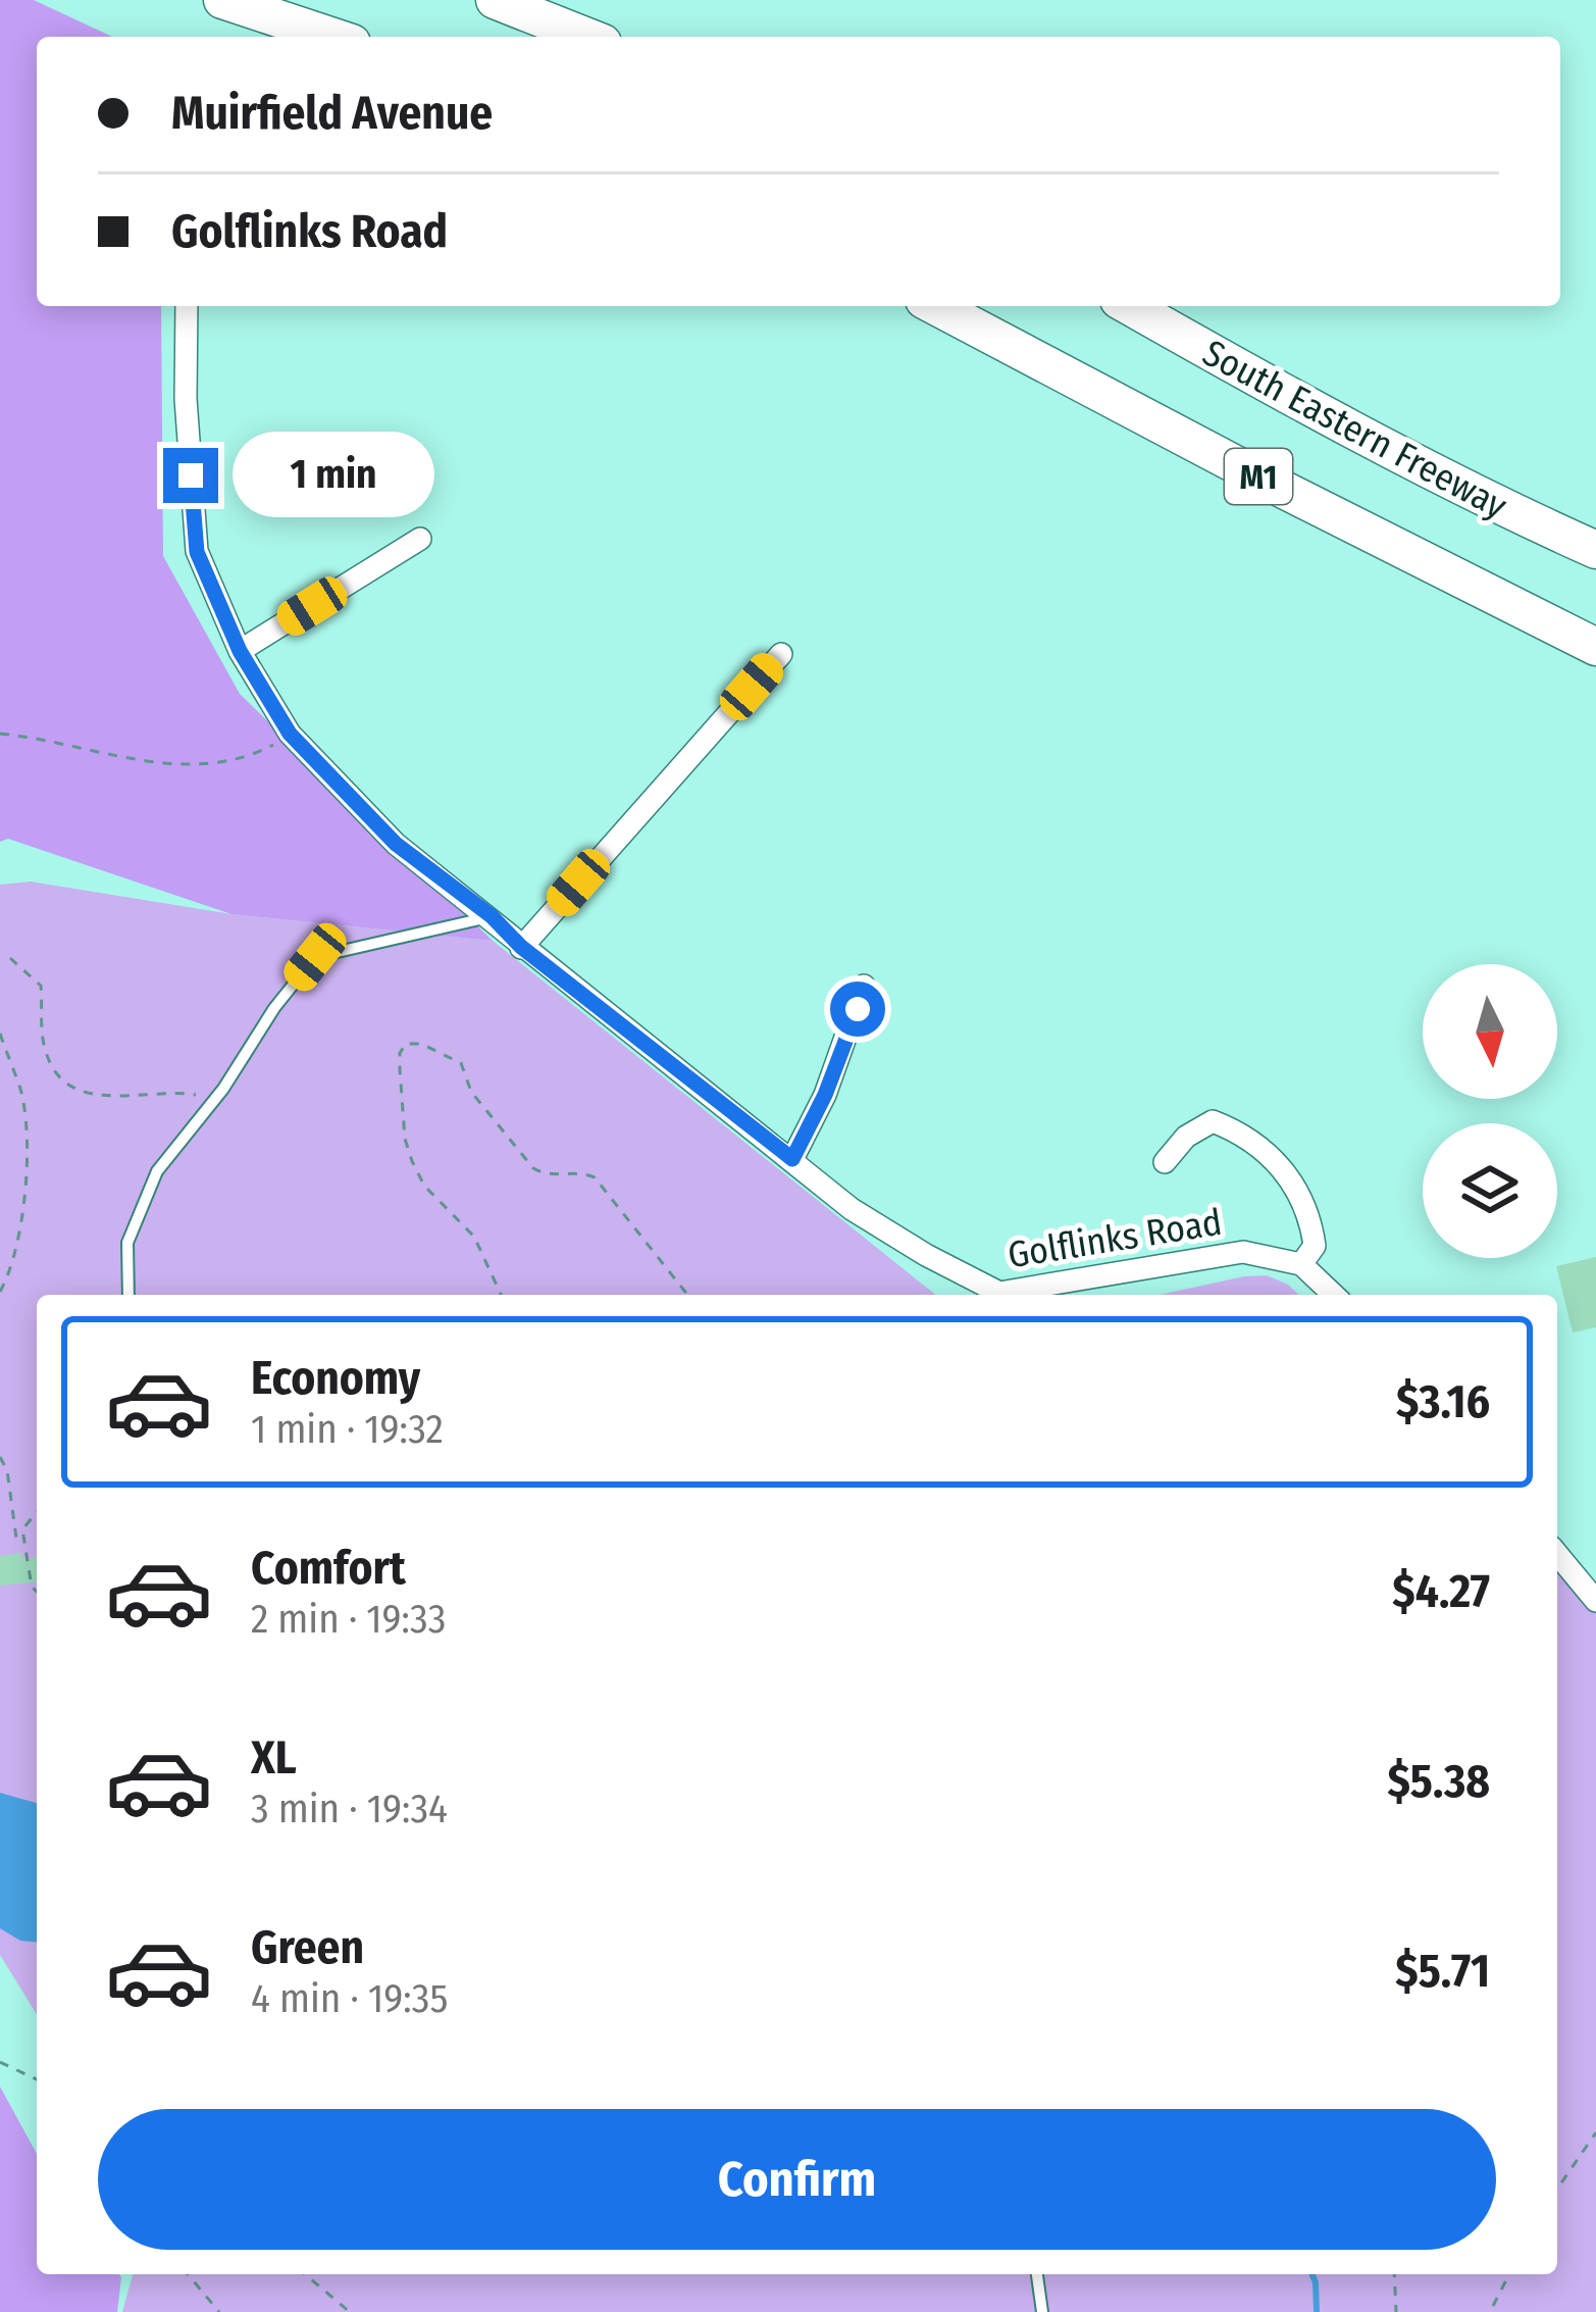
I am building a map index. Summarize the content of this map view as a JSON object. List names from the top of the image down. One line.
{"streets":{"highway":["South Eastern Freeway","M1"],"street":["Golflinks Road"]},"north":"bottom","page":{"banner":["Muirfield Avenue","Golflinks Road"],"bubble":"1 min","list":[{"name":"Economy","note":"1 min · 19:32","value":"$3.16"},{"name":"Comfort","note":"2 min · 19:33","value":"$4.27"},{"name":"XL","note":"3 min · 19:34","value":"$5.38"},{"name":"Green","note":"4 min · 19:35","value":"$5.71"}],"buttons":"Confirm"}}
